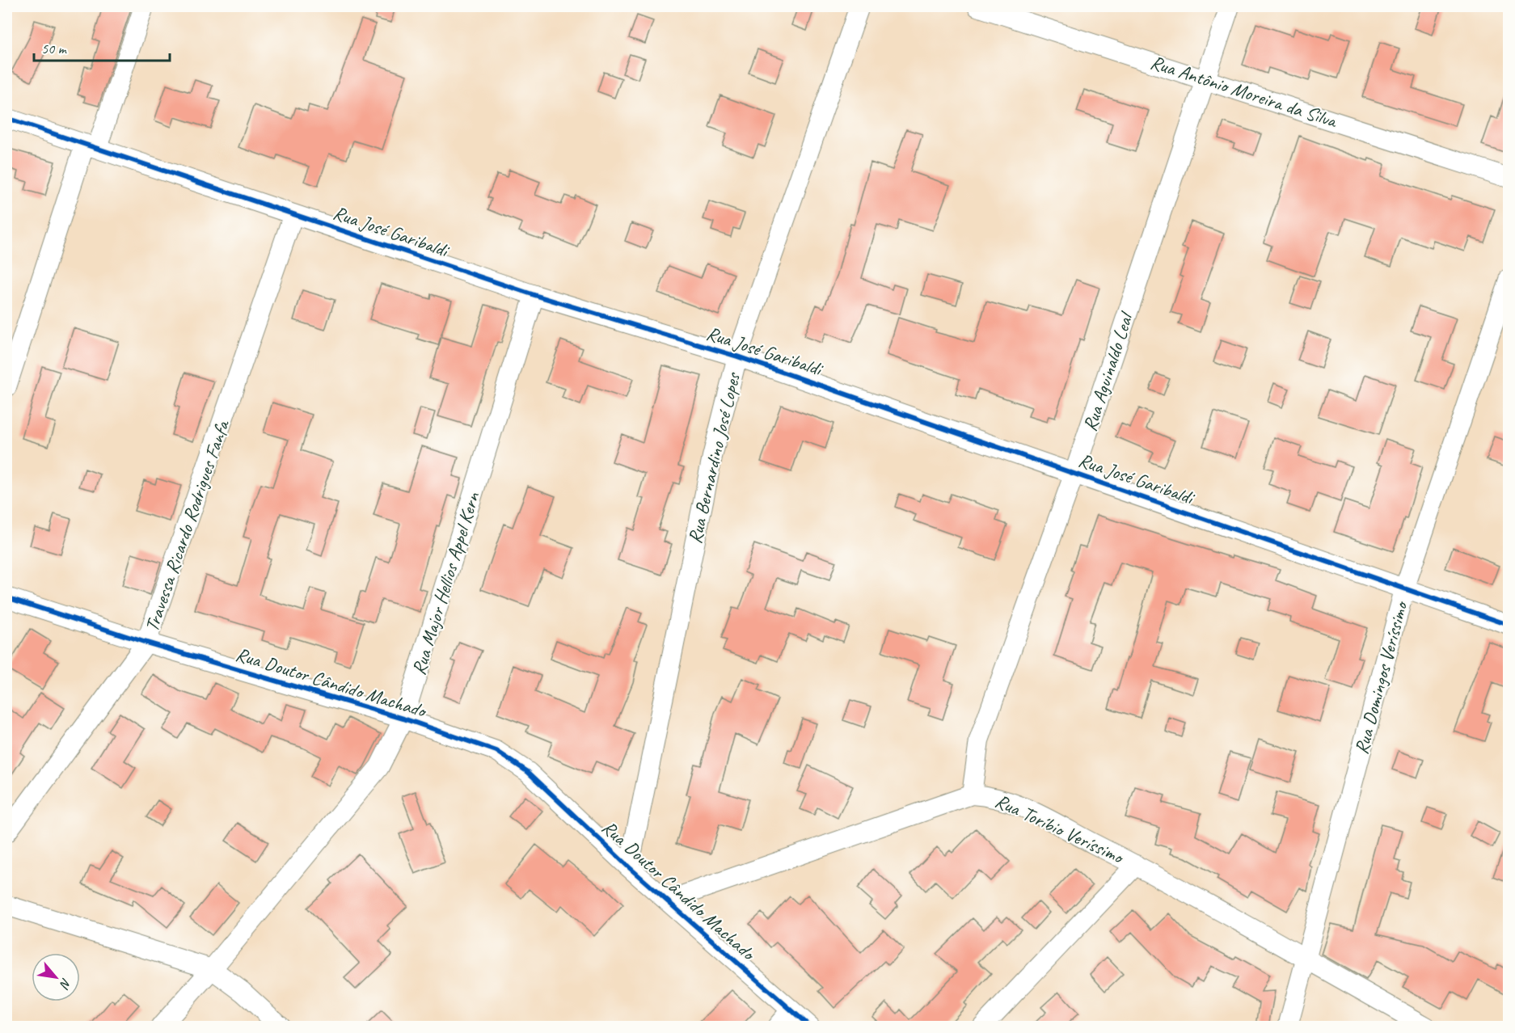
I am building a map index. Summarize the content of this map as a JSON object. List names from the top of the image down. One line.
{"streets":{"street":["Rua Antônio Moreira da Silva","Rua José Garibaldi","Rua Aguinaldo Leal","Rua Bernardino José Lopes","Travessa Ricardo Rodrigues Fanfa","Rua Major Hellios Appel Kern","Rua Domingos Veríssimo","Rua Doutor Cândido Machado","Rua Toríbio Veríssimo"]},"crossings":[["Rua Antônio Moreira da Silva","Rua Aguinaldo Leal"],["Rua José Garibaldi","Rua Aguinaldo Leal"],["Rua José Garibaldi","Rua Bernardino José Lopes"],["Rua José Garibaldi","Travessa Ricardo Rodrigues Fanfa"],["Rua José Garibaldi","Rua Major Hellios Appel Kern"],["Rua José Garibaldi","Rua Domingos Veríssimo"],["Rua Aguinaldo Leal","Rua Toríbio Veríssimo"],["Rua Bernardino José Lopes","Rua Doutor Cândido Machado"],["Travessa Ricardo Rodrigues Fanfa","Rua Doutor Cândido Machado"],["Rua Major Hellios Appel Kern","Rua Doutor Cândido Machado"],["Rua Domingos Veríssimo","Rua Toríbio Veríssimo"],["Rua Doutor Cândido Machado","Rua Toríbio Veríssimo"]],"scale_bar":"50 m","north":"bottom right"}
